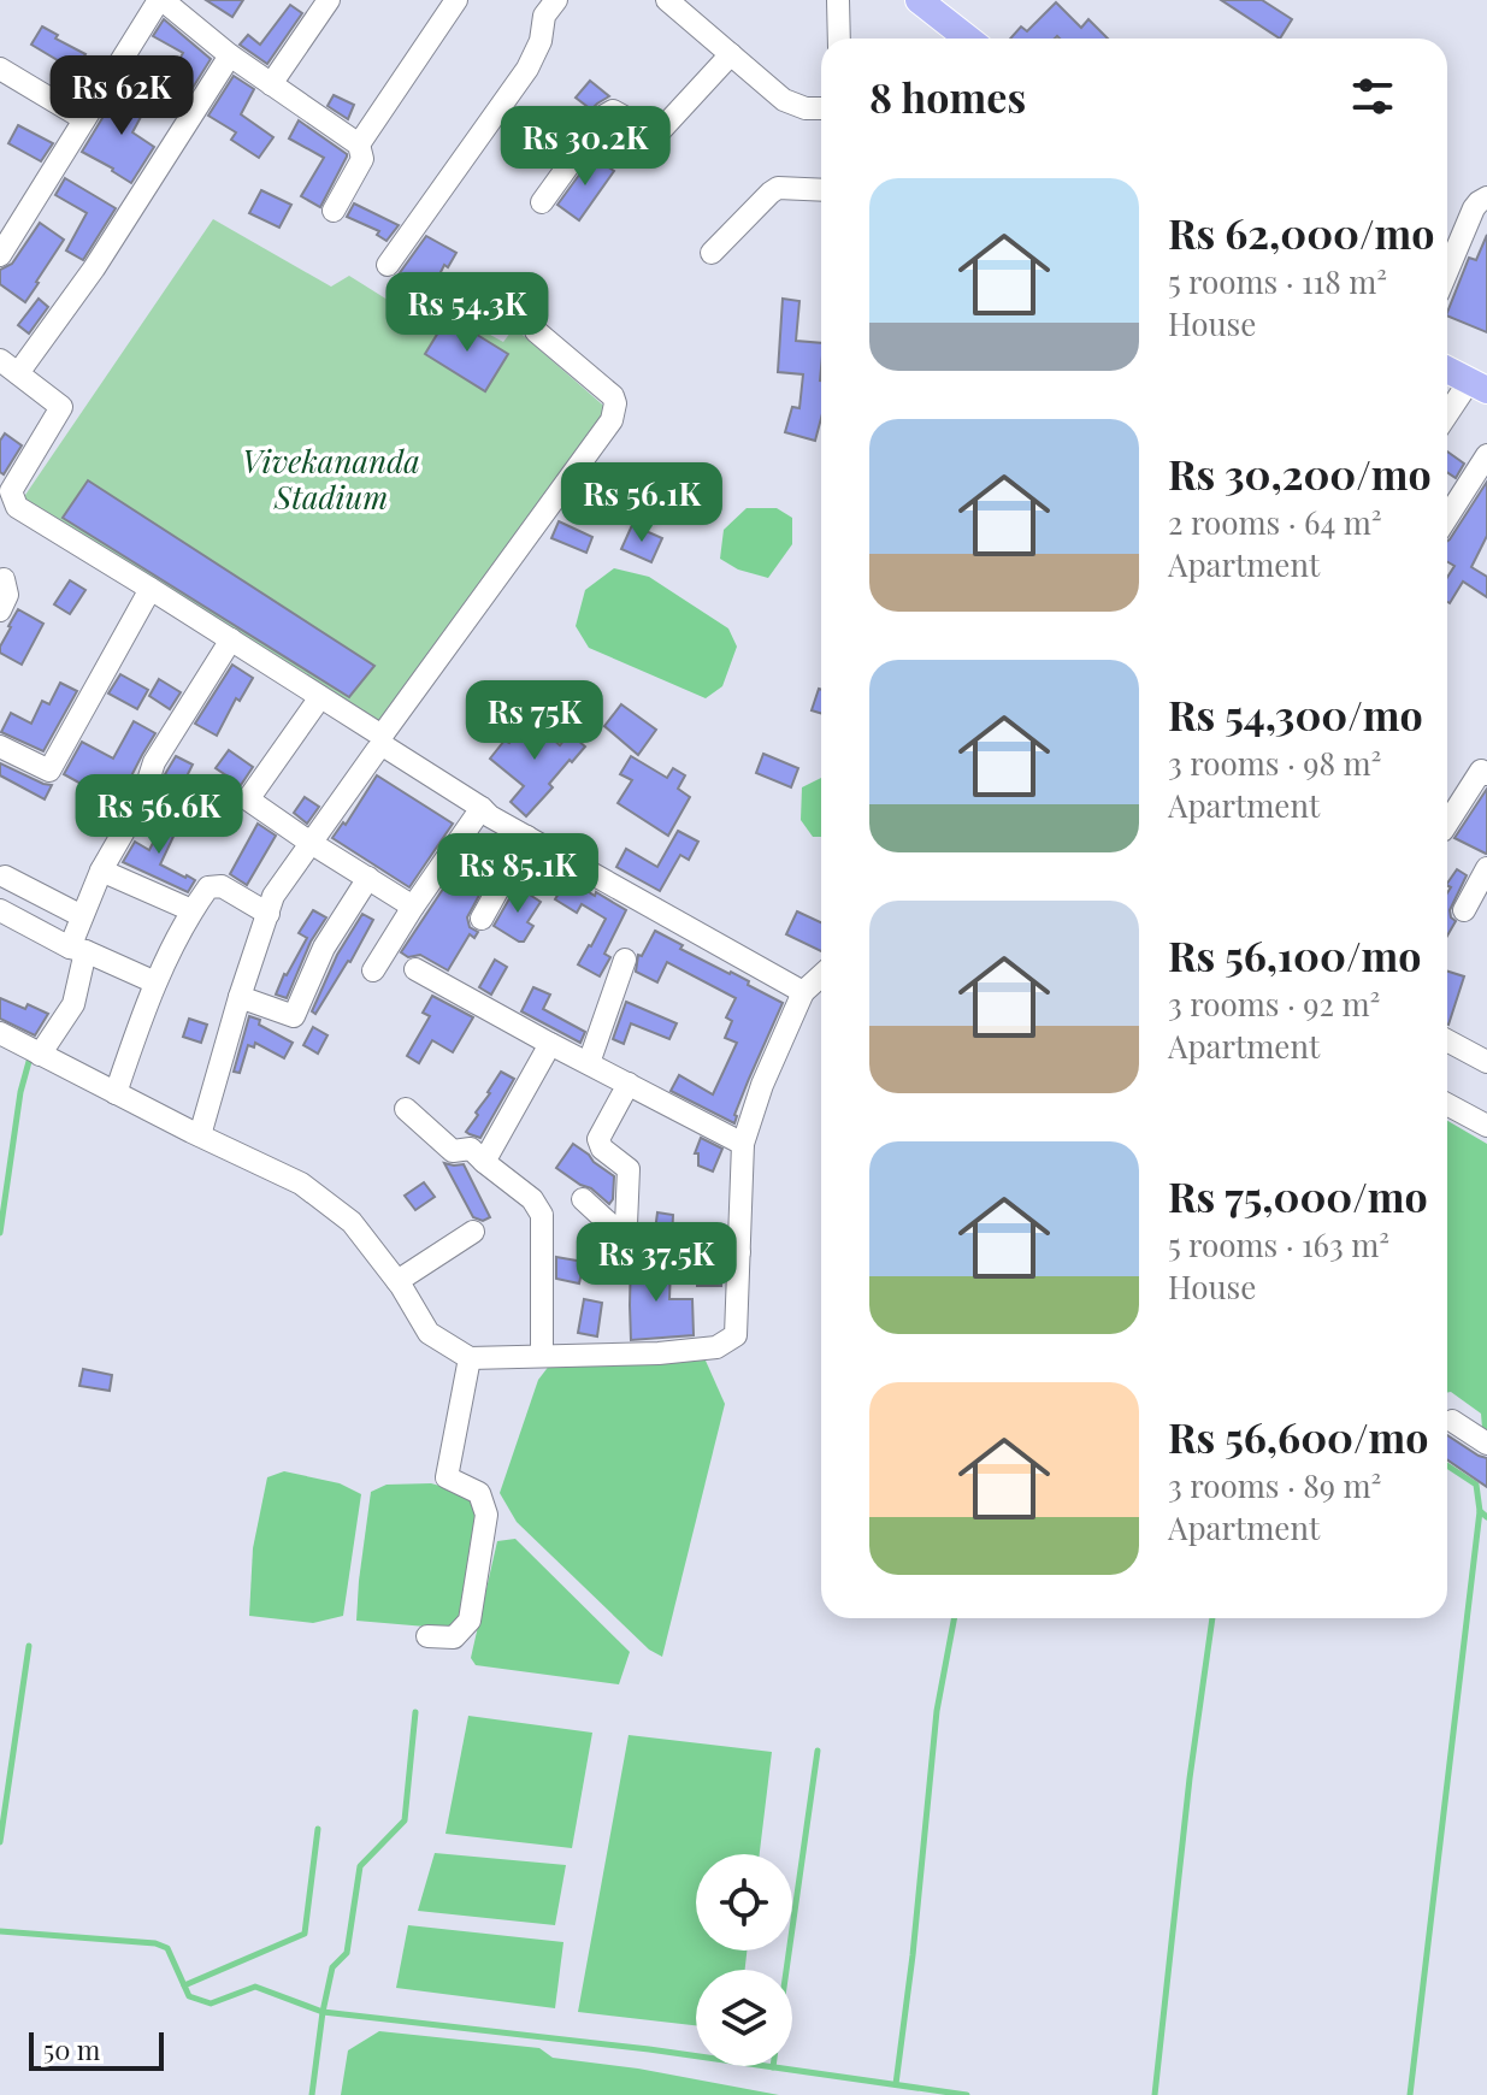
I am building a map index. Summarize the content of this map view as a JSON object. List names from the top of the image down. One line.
{"parks":["Vivekananda Stadium"],"scale_bar":"50 m","page":{"heading":"8 homes","price":["Rs 62K","Rs 30.2K","Rs 54.3K","Rs 56.1K","Rs 75K","Rs 56.6K","Rs 85.1K","Rs 37.5K"],"list":[{"name":"Rs 62,000/mo","note":"5 rooms · 118 m² · House"},{"name":"Rs 30,200/mo","note":"2 rooms · 64 m² · Apartment"},{"name":"Rs 54,300/mo","note":"3 rooms · 98 m² · Apartment"},{"name":"Rs 56,100/mo","note":"3 rooms · 92 m² · Apartment"},{"name":"Rs 75,000/mo","note":"5 rooms · 163 m² · House"},{"name":"Rs 56,600/mo","note":"3 rooms · 89 m² · Apartment"}],"scale":"50 m"}}
